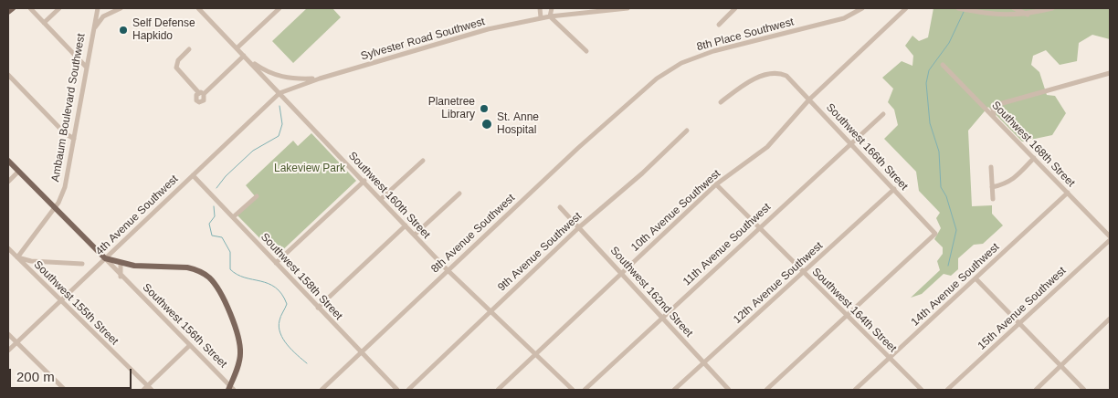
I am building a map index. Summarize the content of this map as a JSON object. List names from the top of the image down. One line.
{"streets":{"street":["8th Place Southwest","Sylvester Road Southwest","Ambaum Boulevard Southwest","Southwest 168th Street","Southwest 166th Street","Southwest 160th Street","10th Avenue Southwest","4th Avenue Southwest","8th Avenue Southwest","11th Avenue Southwest","9th Avenue Southwest","Southwest 158th Street","12th Avenue Southwest","14th Avenue Southwest","Southwest 162nd Street","Southwest 155th Street","15th Avenue Southwest","Southwest 164th Street","Southwest 156th Street"]},"crossings":[["8th Place Southwest","8th Avenue Southwest"],["Sylvester Road Southwest","Southwest 160th Street"],["Sylvester Road Southwest","4th Avenue Southwest"],["Ambaum Boulevard Southwest","Southwest 155th Street"],["Southwest 168th Street","14th Avenue Southwest"],["Southwest 166th Street","10th Avenue Southwest"],["Southwest 166th Street","11th Avenue Southwest"],["Southwest 166th Street","12th Avenue Southwest"],["Southwest 166th Street","Southwest 164th Street"],["Southwest 160th Street","10th Avenue Southwest"],["Southwest 160th Street","4th Avenue Southwest"],["Southwest 160th Street","8th Avenue Southwest"],["Southwest 160th Street","9th Avenue Southwest"],["10th Avenue Southwest","Southwest 162nd Street"],["10th Avenue Southwest","Southwest 164th Street"],["4th Avenue Southwest","Southwest 158th Street"],["4th Avenue Southwest","Southwest 155th Street"],["4th Avenue Southwest","Southwest 156th Street"],["8th Avenue Southwest","Southwest 158th Street"],["11th Avenue Southwest","Southwest 162nd Street"],["11th Avenue Southwest","Southwest 164th Street"],["9th Avenue Southwest","Southwest 162nd Street"],["12th Avenue Southwest","Southwest 162nd Street"],["12th Avenue Southwest","Southwest 164th Street"],["14th Avenue Southwest","Southwest 164th Street"]],"parks":["Lakeview Park"],"places":["Self Defense Hapkido","Planetree Library","St. Anne Hospital"],"scale_bar":"200 m"}
